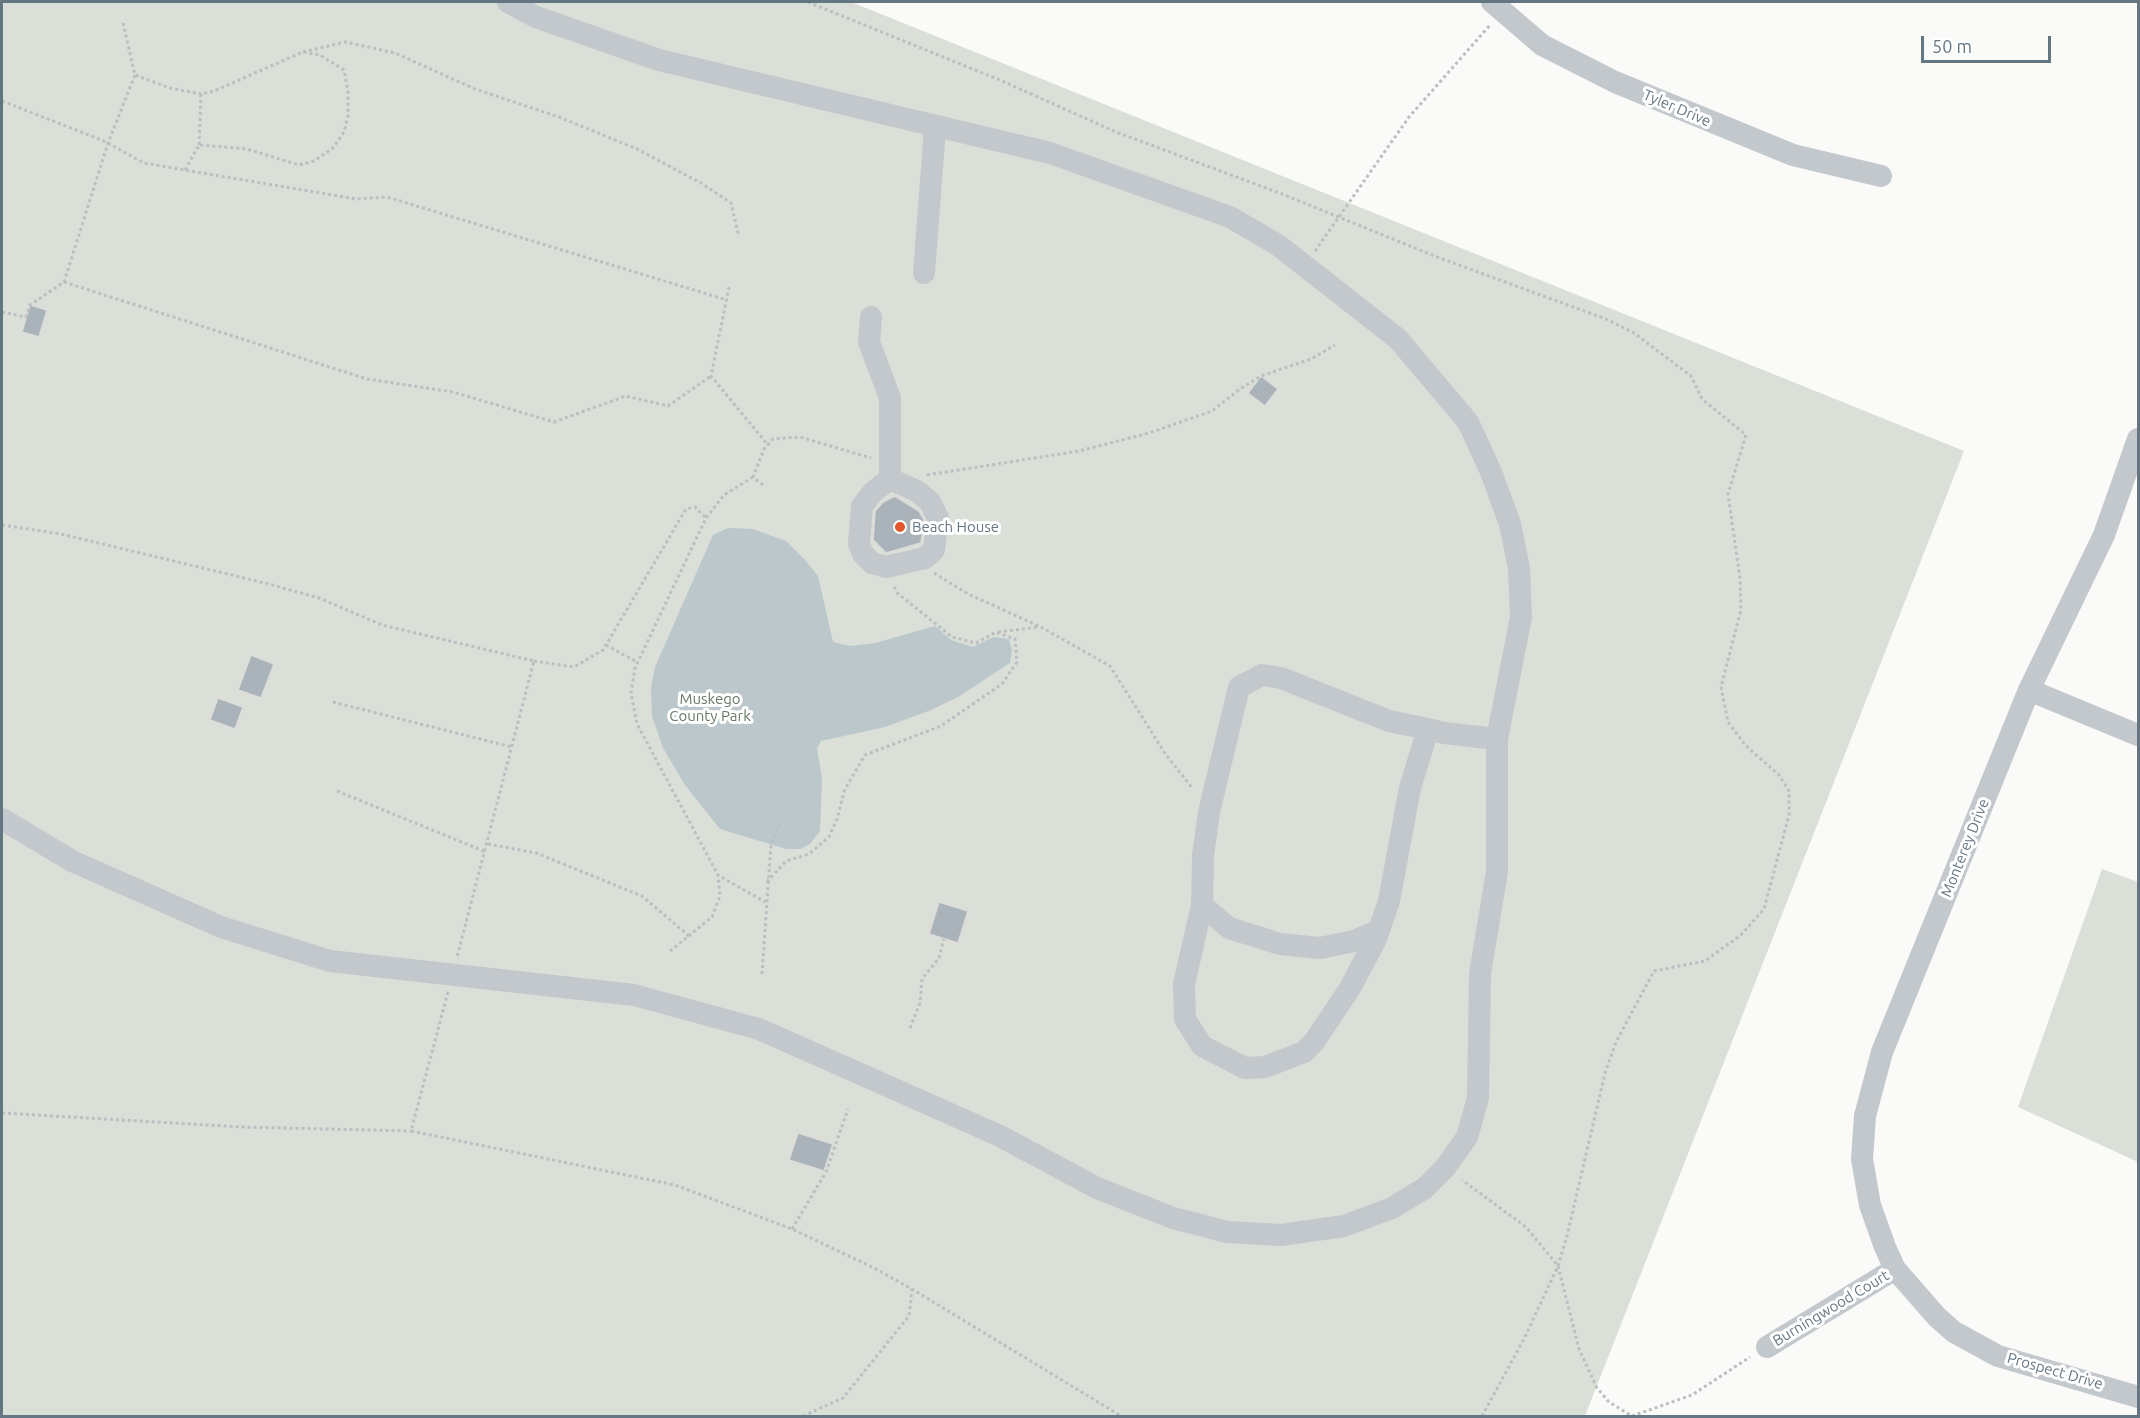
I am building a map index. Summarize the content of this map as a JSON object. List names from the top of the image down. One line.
{"streets":{"street":["Tyler Drive","Monterey Drive","Burningwood Court","Prospect Drive"]},"crossings":[["Monterey Drive","Burningwood Court"],["Monterey Drive","Prospect Drive"],["Burningwood Court","Prospect Drive"]],"parks":["Muskego County Park"],"places":["Beach House"],"scale_bar":"50 m"}
